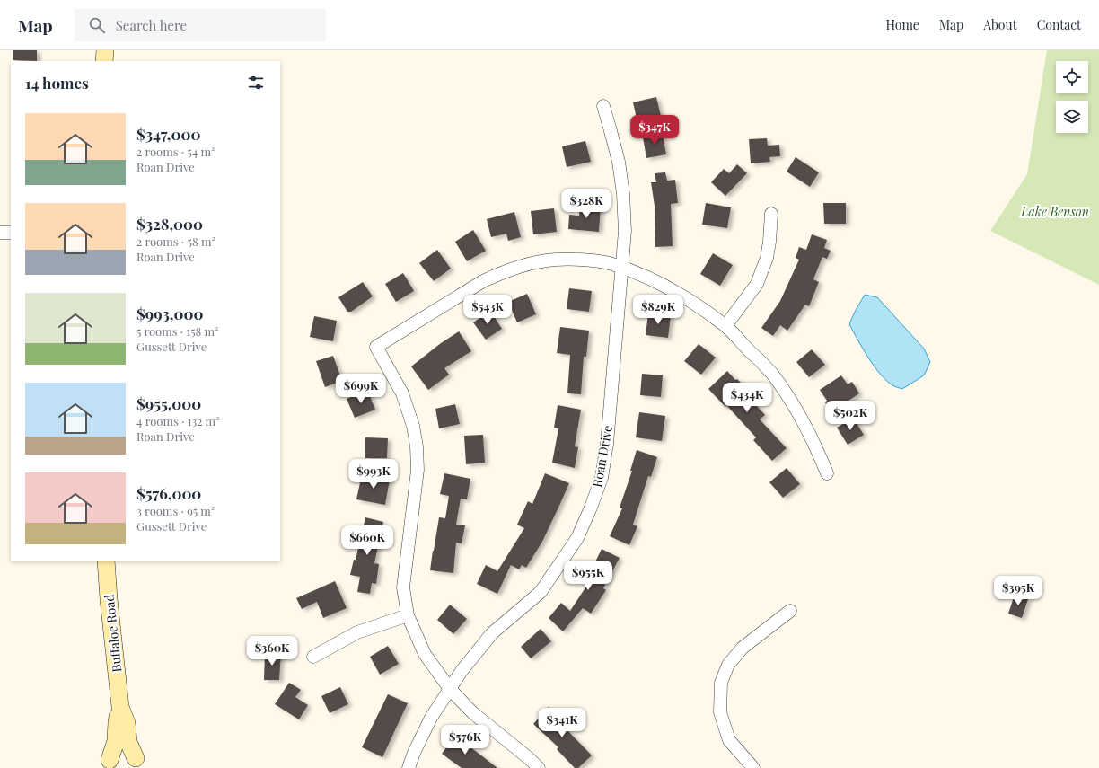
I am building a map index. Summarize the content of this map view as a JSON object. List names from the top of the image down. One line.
{"streets":{"street":["Roan Drive","Buffaloe Road"]},"parks":["Lake Benson"],"page":{"header":"Map","search":"Search here","nav":["Home","Map","About","Contact"],"heading":"14 homes","list":[{"name":"$347,000","note":"2 rooms · 54 m² · Roan Drive"},{"name":"$328,000","note":"2 rooms · 58 m² · Roan Drive"},{"name":"$993,000","note":"5 rooms · 158 m² · Gussett Drive"},{"name":"$955,000","note":"4 rooms · 132 m² · Roan Drive"},{"name":"$576,000","note":"3 rooms · 95 m² · Gussett Drive"}],"price":["$347K","$328K","$543K","$829K","$699K","$434K","$502K","$993K","$660K","$955K","$395K","$360K","$341K","$576K"]}}
